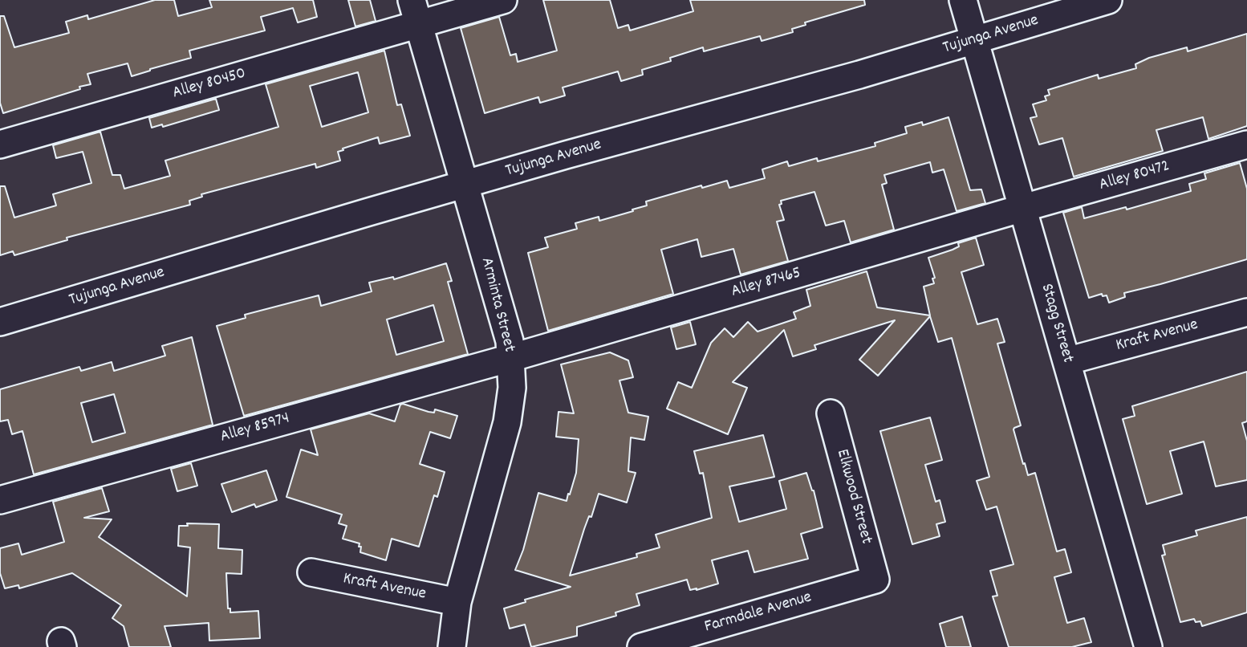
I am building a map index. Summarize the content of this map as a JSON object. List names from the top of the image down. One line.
{"streets":{"street":["Tujunga Avenue","Alley 80450","Alley 80472","Alley 87465","Arminta Street","Stagg Street","Kraft Avenue","Alley 85974","Elkwood Street","Farmdale Avenue"]},"crossings":[["Tujunga Avenue","Arminta Street"],["Tujunga Avenue","Stagg Street"],["Alley 80450","Arminta Street"],["Alley 80472","Alley 87465"],["Alley 80472","Stagg Street"],["Alley 87465","Arminta Street"],["Alley 87465","Stagg Street"],["Alley 87465","Alley 85974"],["Arminta Street","Kraft Avenue"],["Arminta Street","Alley 85974"],["Stagg Street","Kraft Avenue"],["Elkwood Street","Farmdale Avenue"]]}
